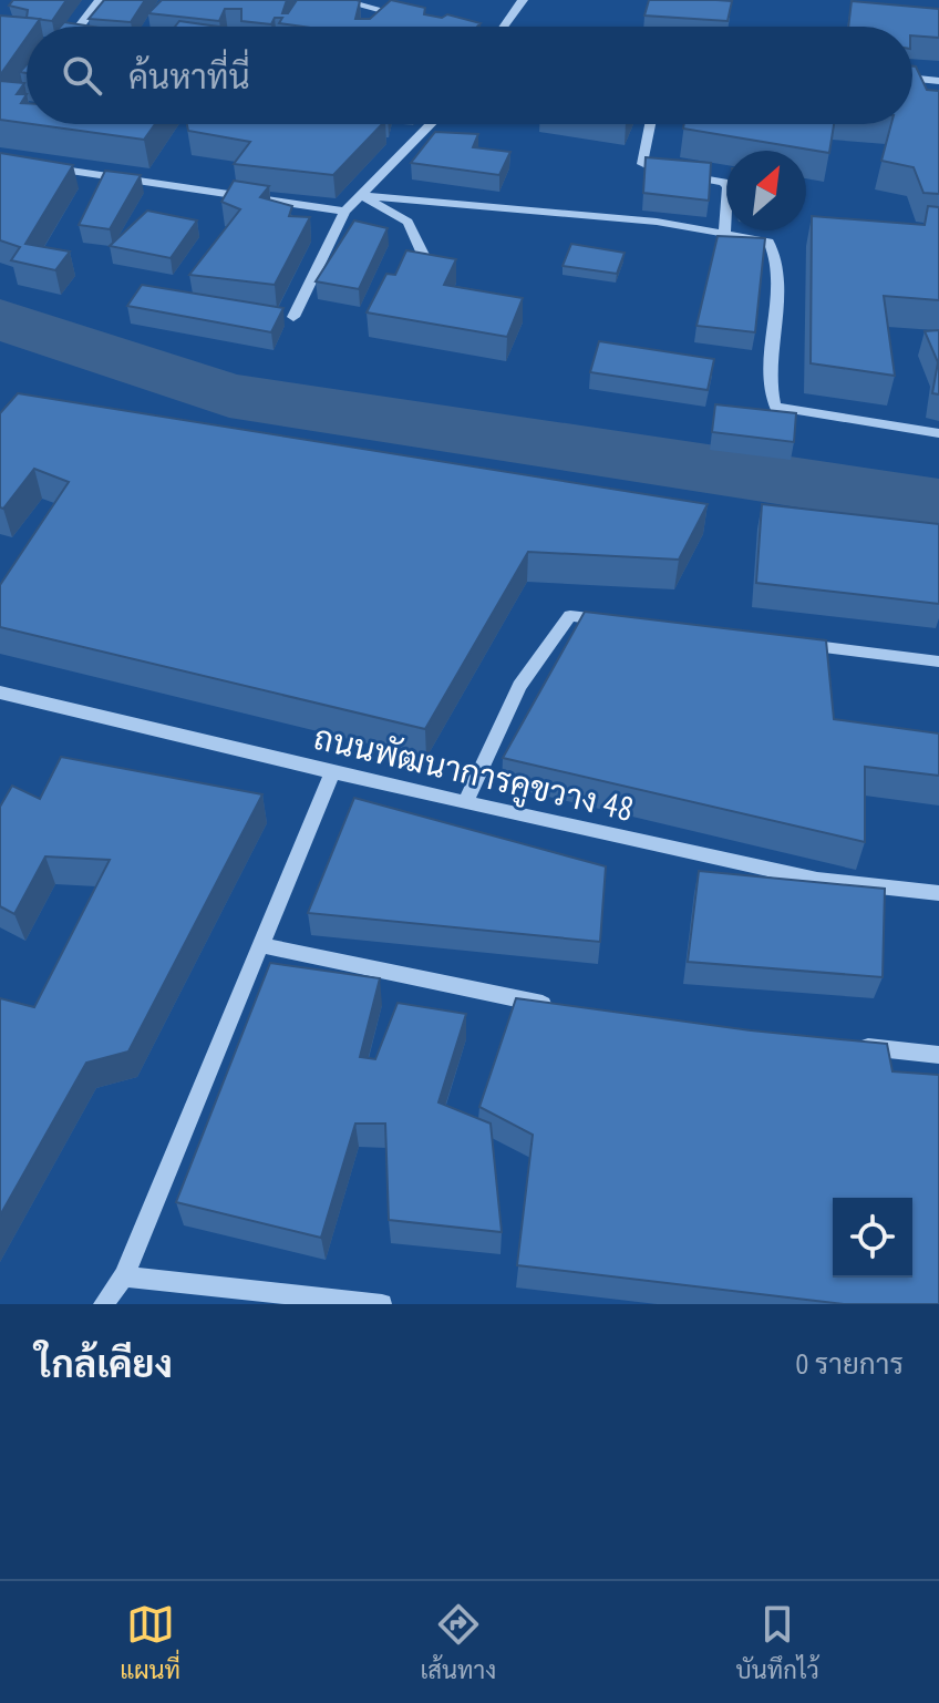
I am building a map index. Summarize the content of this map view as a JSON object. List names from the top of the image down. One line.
{"streets":{"street":["ถนนพัฒนาการคูขวาง 48"]},"north":"top right","page":{"search":"ค้นหาที่นี่","heading":["ใกล้เคียง","0 รายการ"],"nav":["แผนที่","เส้นทาง","บันทึกไว้"]}}
